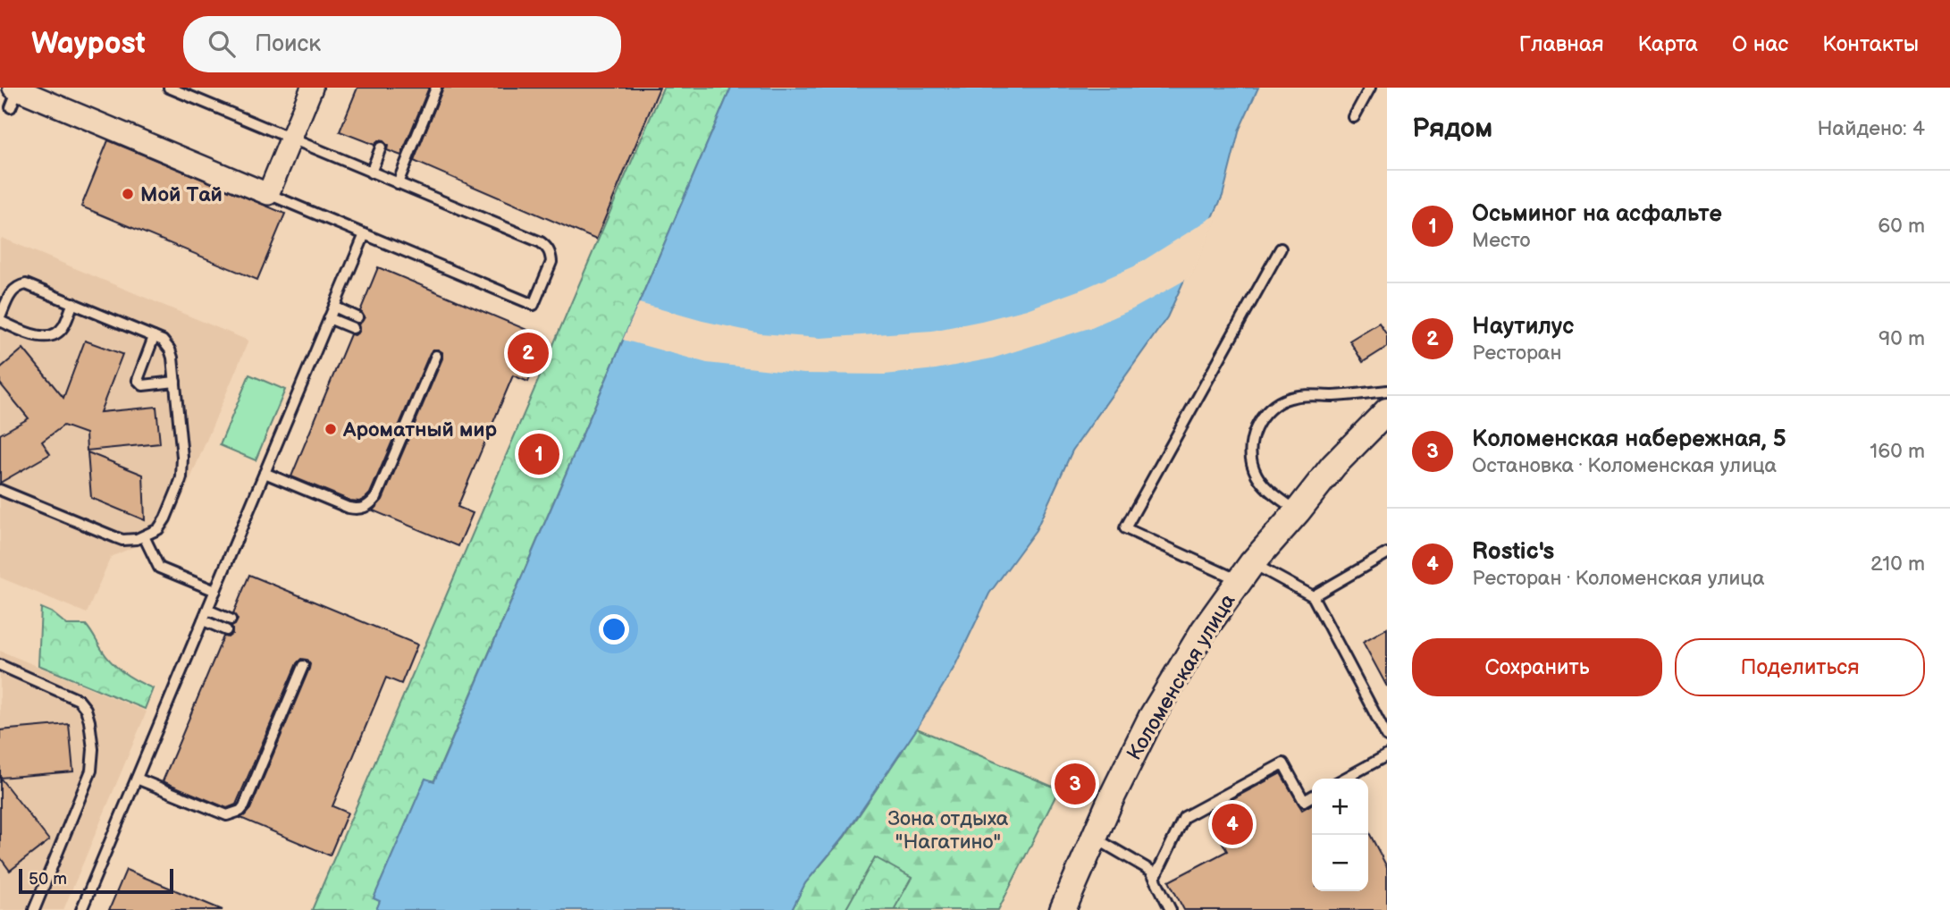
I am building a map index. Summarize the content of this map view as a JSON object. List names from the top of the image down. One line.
{"streets":{"street":["Коломенская улица"]},"parks":["Зона отдыха \"Нагатино\""],"places":["Мой Тай","Ароматный мир"],"scale_bar":"50 m","page":{"header":"Waypost","search":"Поиск","nav":["Главная","Карта","О нас","Контакты"],"heading":["Рядом","Найдено: 4"],"list":[{"mark":"1","name":"Осьминог на асфальте","note":"Место","value":"60 m"},{"mark":"2","name":"Наутилус","note":"Ресторан","value":"90 m"},{"mark":"3","name":"Коломенская набережная, 5","note":"Остановка · Коломенская улица","value":"160 m"},{"mark":"4","name":"Rostic's","note":"Ресторан · Коломенская улица","value":"210 m"}],"pins":["2","1","3","4"],"buttons":["Сохранить","Поделиться"],"map_buttons":["+","−"],"scale":"50 m"}}
